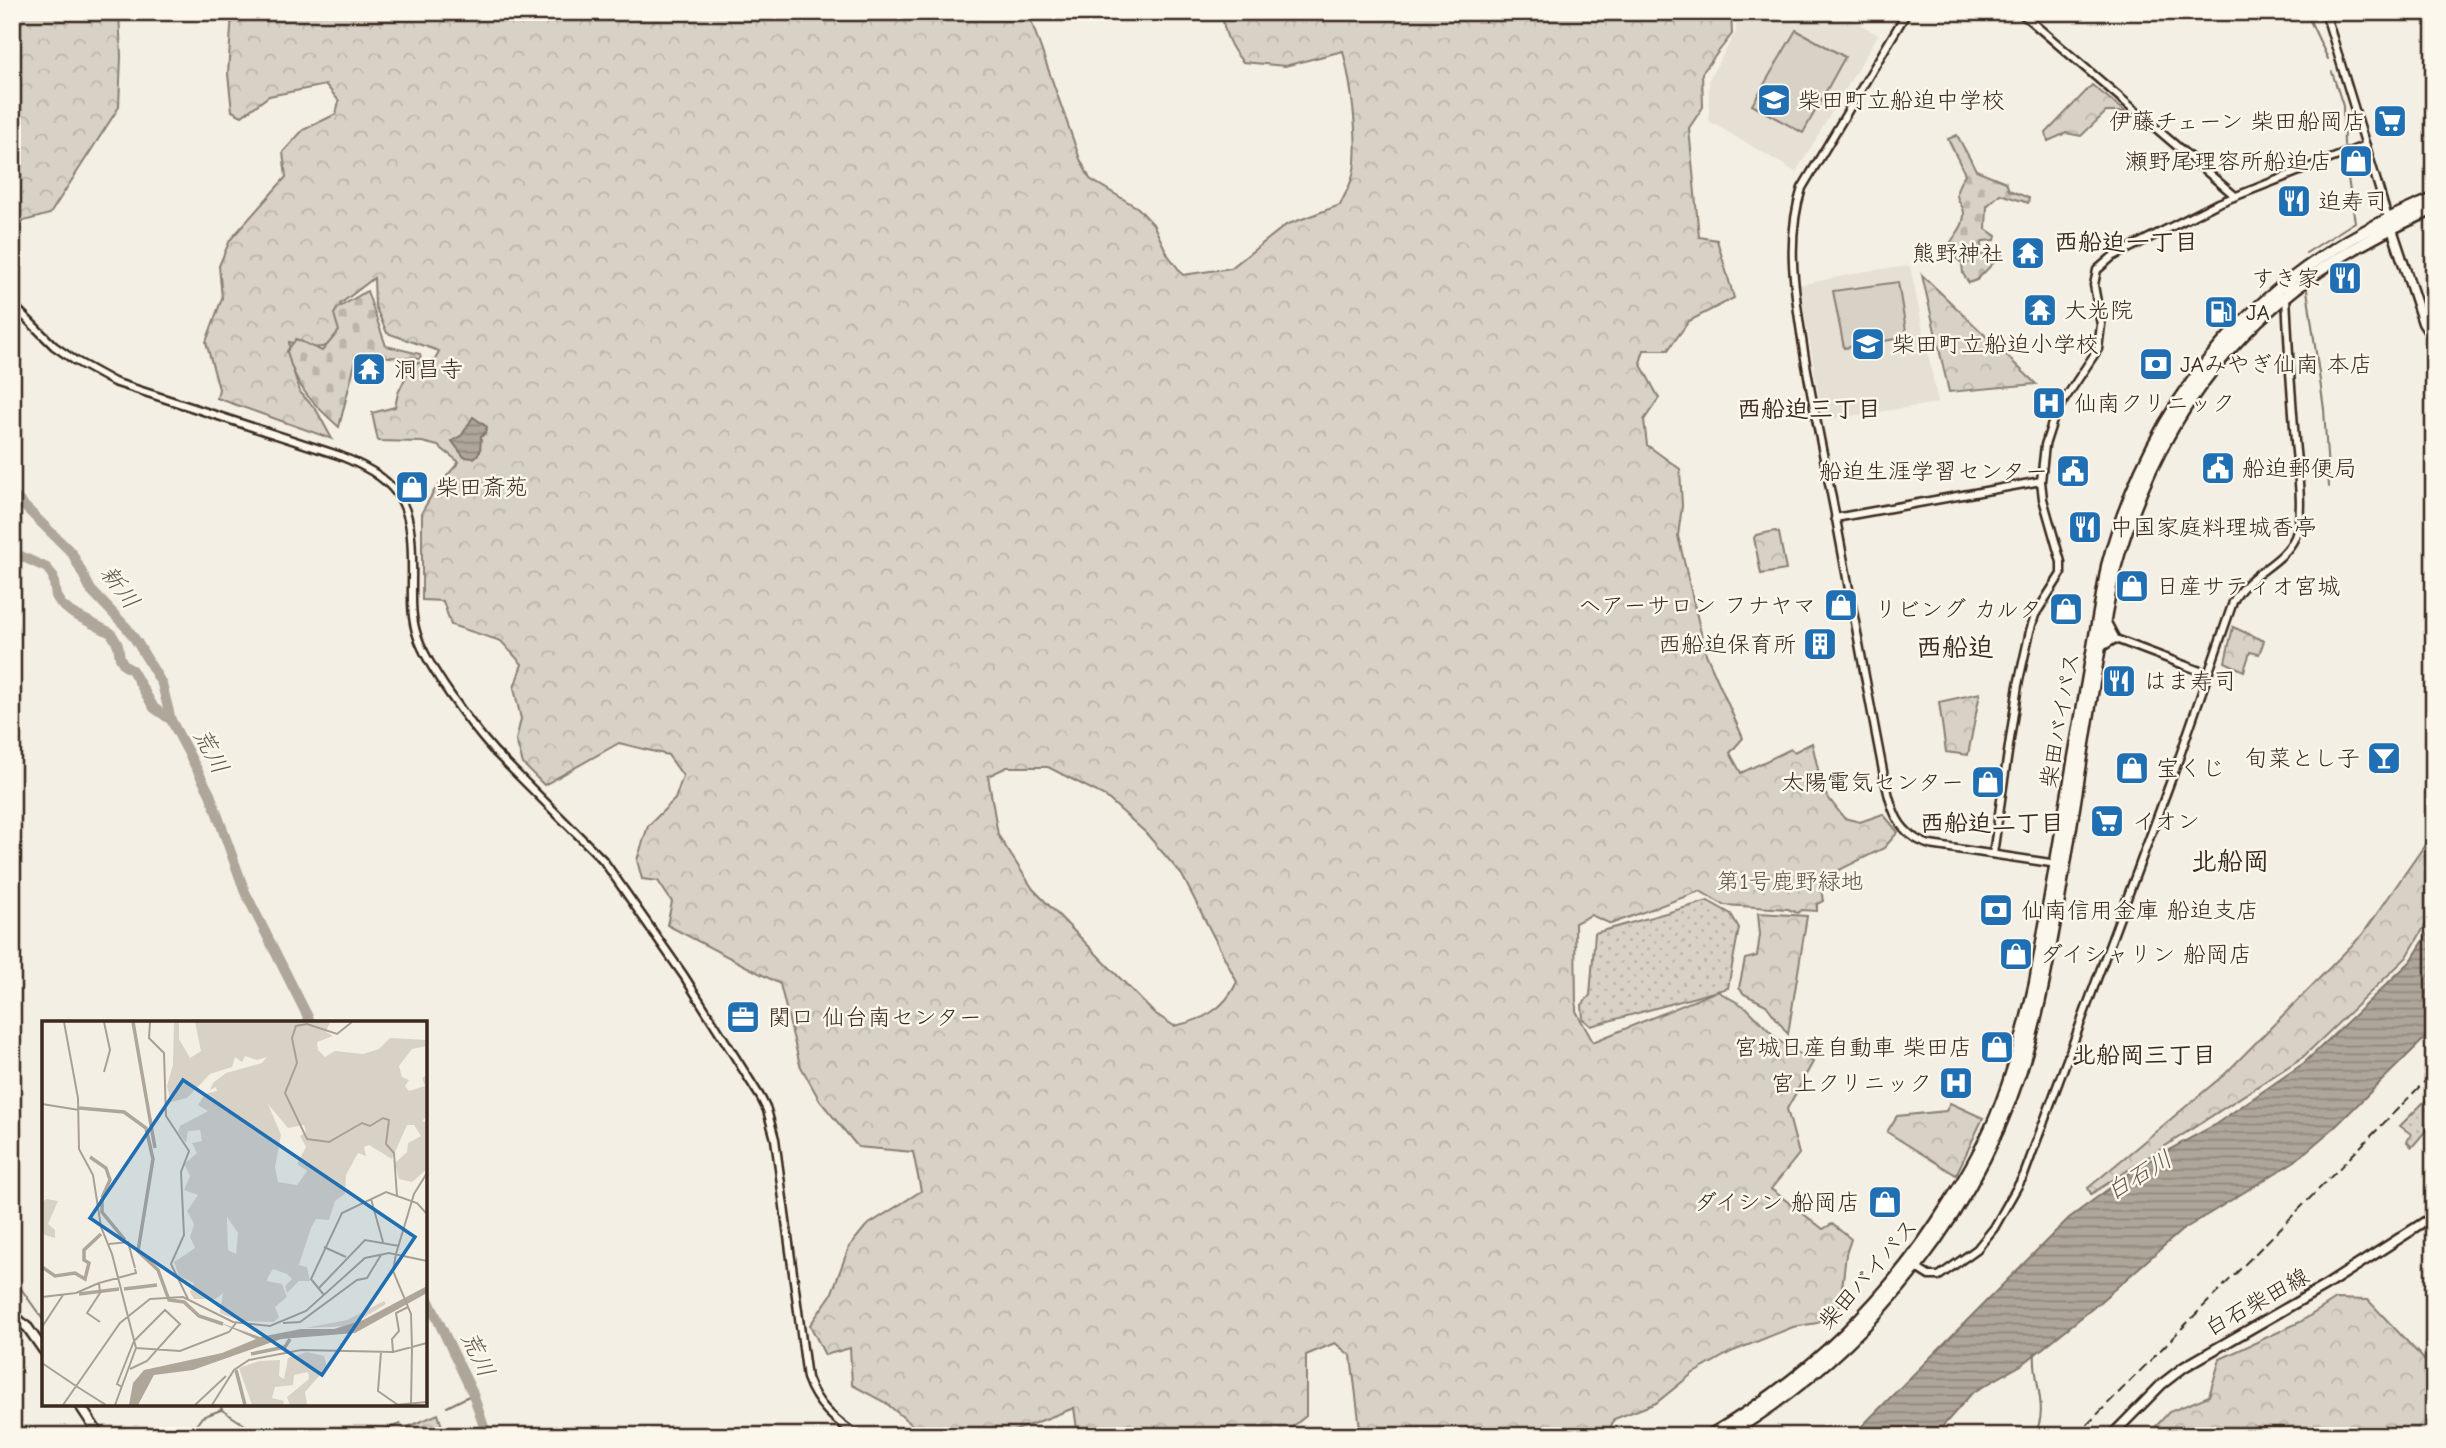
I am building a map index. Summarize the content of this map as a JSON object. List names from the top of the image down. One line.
{"streets":{"highway":["柴田バイパス"],"main road":["白石柴田線"]},"districts":["西船迫一丁目","西船迫三丁目","西船迫","西船迫二丁目","北船岡","北船岡三丁目"],"water":["新川","荒川","白石川"],"parks":["第1号鹿野緑地"],"places":{"school or university":["柴田町立船迫中学校","柴田町立船迫小学校"],"supermarket":["伊藤チェーン 柴田船岡店","イオン"],"shop":["瀬野尾理容所船迫店","柴田斎苑","日産サティオ宮城","ヘアーサロン フナヤマ","リビング カルタ","宝くじ","太陽電気センター","ダイシャリン 船岡店","宮城日産自動車 柴田店","ダイシン 船岡店"],"restaurant":["迫寿司","すき家","中国家庭料理城香亭","はま寿司"],"temple":["熊野神社","大光院","洞昌寺"],"fuel station":["JA"],"bank":["JAみやぎ仙南 本店","仙南信用金庫 船迫支店"],"hospital":["仙南クリニック","宮上クリニック"],"public building":["船迫郵便局","船迫生涯学習センター"],"building":["西船迫保育所"],"bar":["旬菜とし子"],"office":["関口 仙台南センター"]}}
